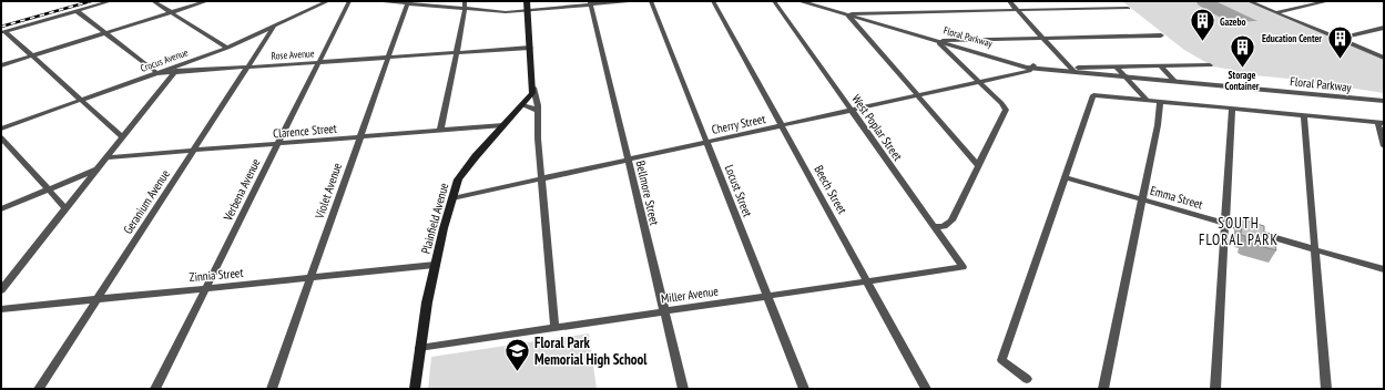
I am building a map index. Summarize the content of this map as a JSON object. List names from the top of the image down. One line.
{"streets":{"main road":["Plainfield Avenue"],"street":["Floral Parkway","Rose Avenue","Crocus Avenue","Cherry Street","West Poplar Street","Clarence Street","Verbena Avenue","Beech Street","Violet Avenue","Locust Street","Bellmore Street","Emma Street","Geranium Avenue","Zinnia Street","Miller Avenue"]},"crossings":[["Floral Parkway","Cherry Street"],["Rose Avenue","Crocus Avenue"],["Rose Avenue","Verbena Avenue"],["Rose Avenue","Violet Avenue"],["Rose Avenue","Geranium Avenue"],["Crocus Avenue","Geranium Avenue"],["Cherry Street","West Poplar Street"],["Cherry Street","Beech Street"],["Cherry Street","Locust Street"],["Cherry Street","Bellmore Street"],["Cherry Street","Plainfield Avenue"],["West Poplar Street","Miller Avenue"],["Clarence Street","Verbena Avenue"],["Clarence Street","Violet Avenue"],["Clarence Street","Geranium Avenue"],["Clarence Street","Plainfield Avenue"],["Verbena Avenue","Zinnia Street"],["Beech Street","Miller Avenue"],["Violet Avenue","Zinnia Street"],["Locust Street","Miller Avenue"],["Bellmore Street","Miller Avenue"],["Geranium Avenue","Zinnia Street"],["Plainfield Avenue","Zinnia Street"],["Plainfield Avenue","Miller Avenue"]],"districts":["SOUTH FLORAL PARK"],"places":{"building":["Gazebo","Education Center","Storage Container"],"school or university":["Floral Park Memorial High School"]}}
